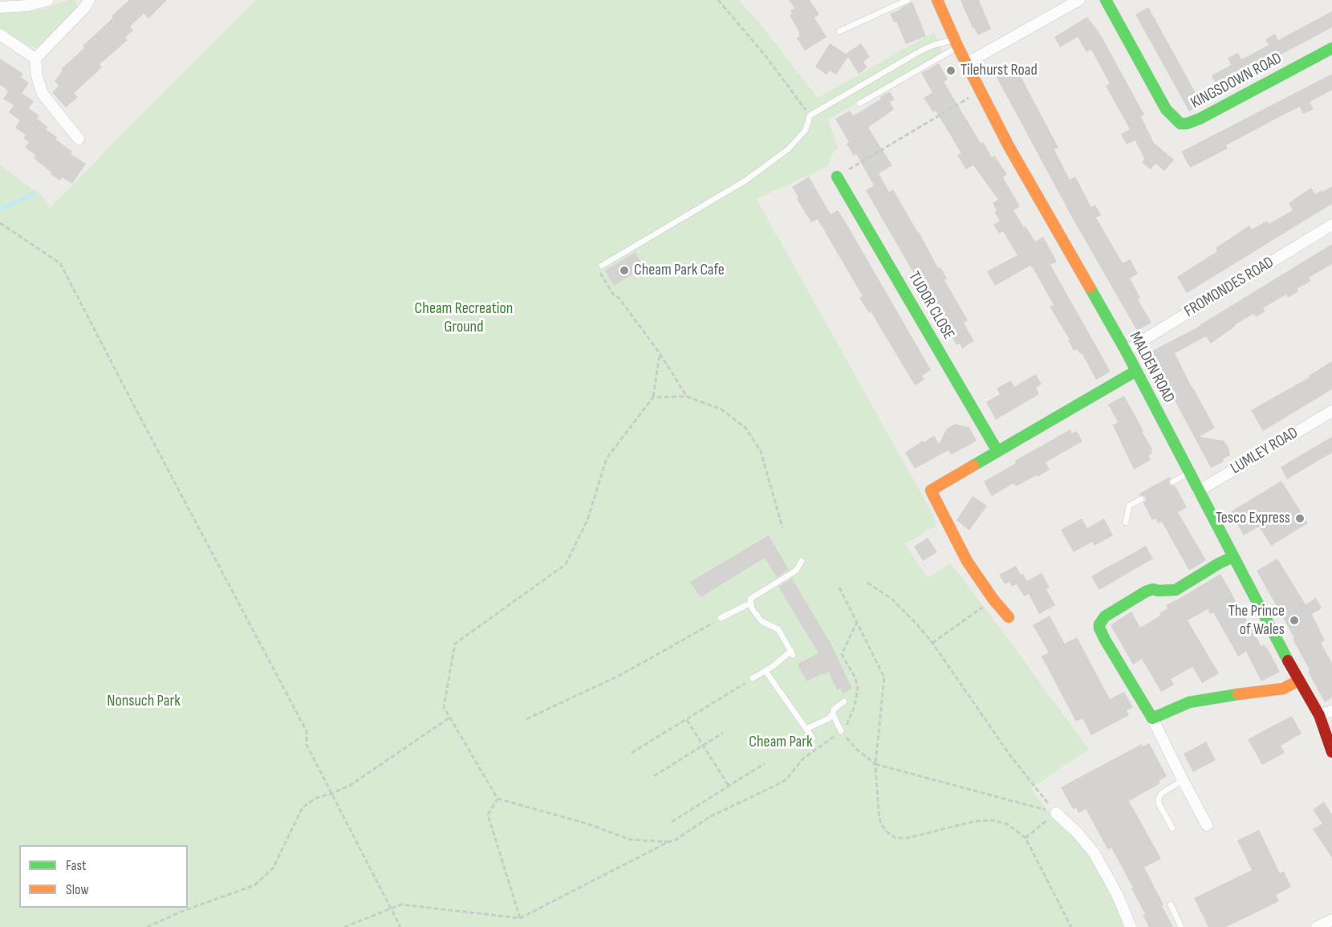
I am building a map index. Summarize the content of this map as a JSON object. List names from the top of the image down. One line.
{"streets":{"street":["KINGSDOWN ROAD","FROMONDES ROAD","TUDOR CLOSE","MALDEN ROAD","LUMLEY ROAD"]},"crossings":[["FROMONDES ROAD","MALDEN ROAD"],["MALDEN ROAD","LUMLEY ROAD"]],"parks":["Cheam Recreation Ground","Nonsuch Park","Cheam Park"],"places":["Tilehurst Road","Cheam Park Cafe","Tesco Express","The Prince of Wales"],"legend":["Fast","Slow"]}
